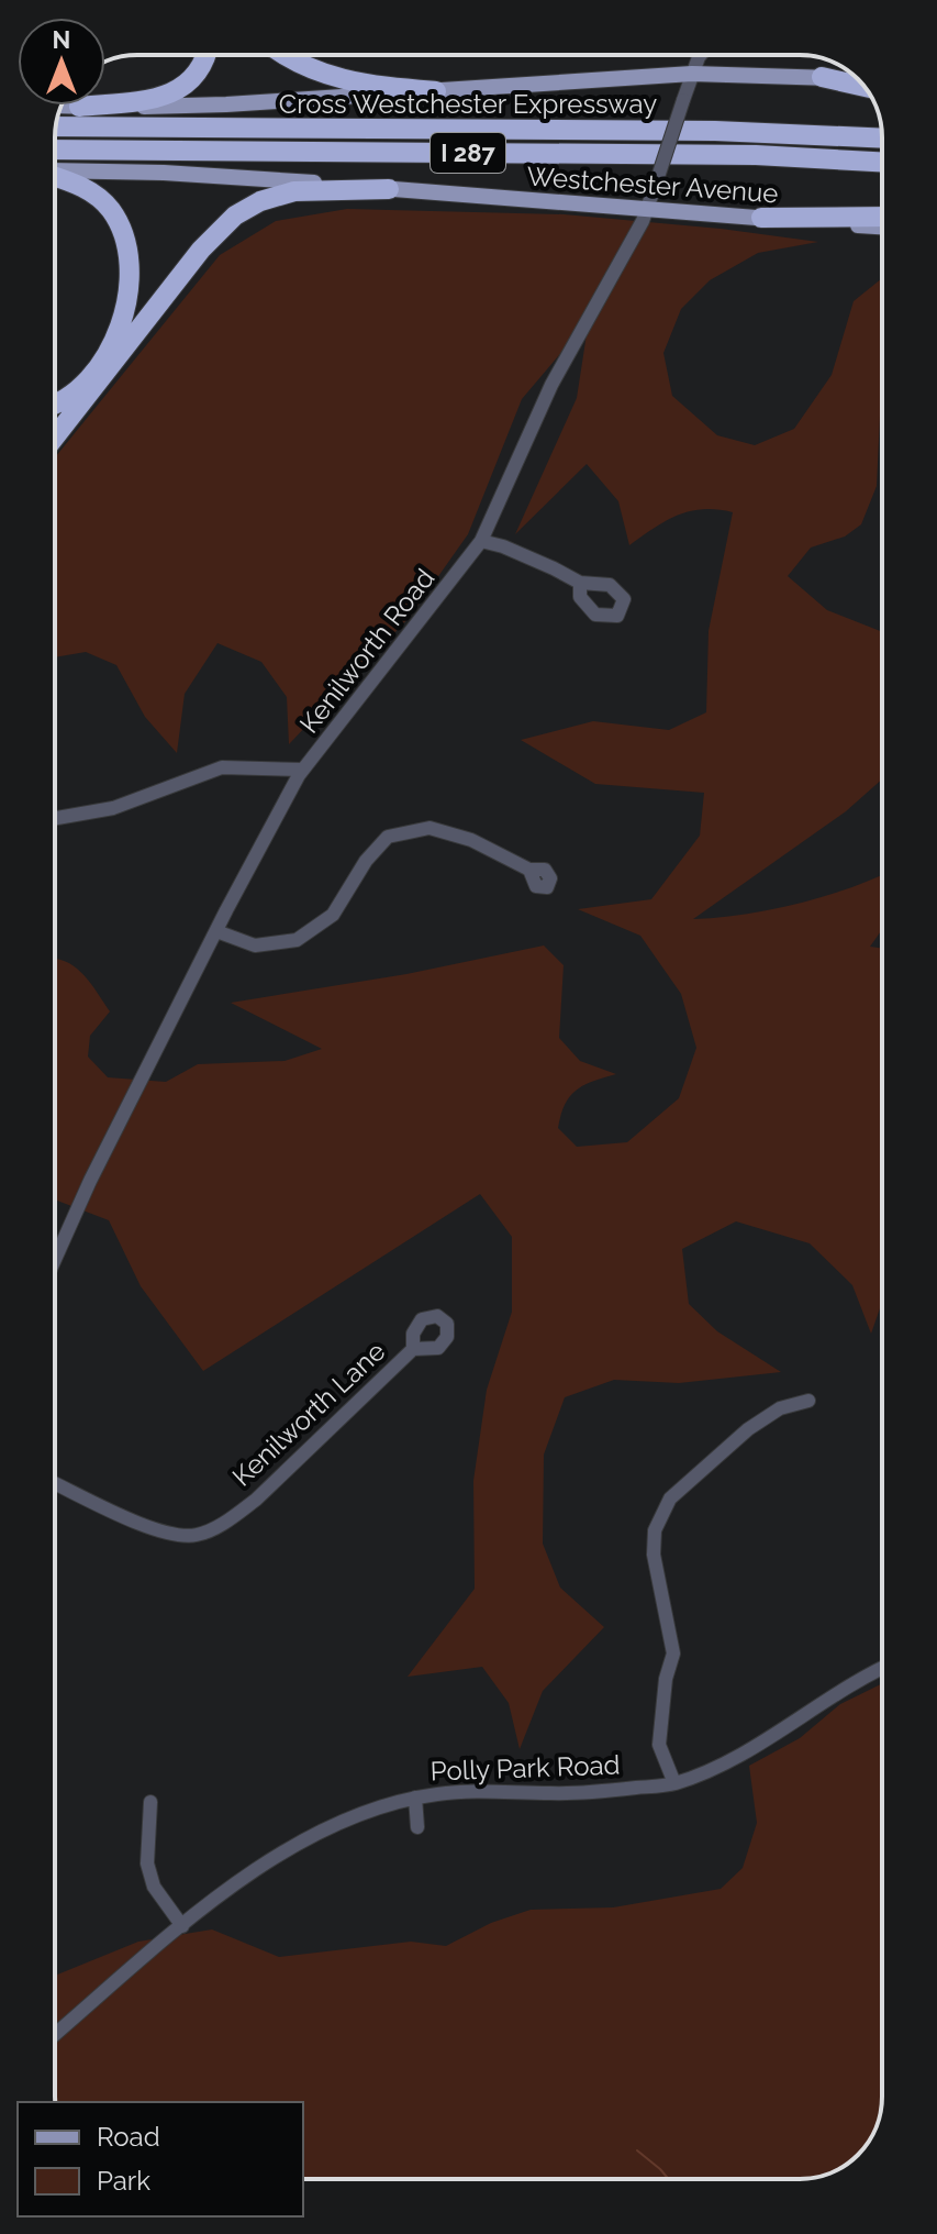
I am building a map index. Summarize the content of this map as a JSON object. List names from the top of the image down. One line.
{"streets":{"highway":["Cross Westchester Expressway","I 287"],"main road":["Westchester Avenue"],"street":["Kenilworth Road","Kenilworth Lane","Polly Park Road"]},"crossings":[["Westchester Avenue","Kenilworth Road"]],"legend":["Road","Park"],"north":"top"}
